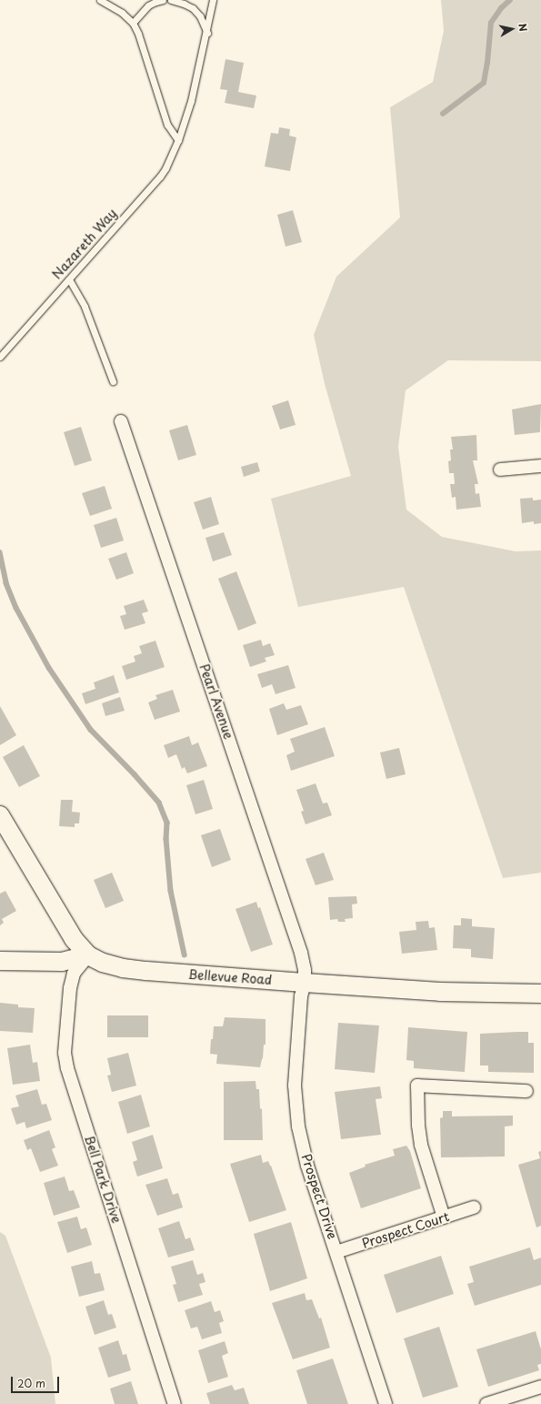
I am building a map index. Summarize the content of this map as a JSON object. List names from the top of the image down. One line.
{"streets":{"street":["Pearl Avenue","Bellevue Road","Bell Park Drive","Prospect Drive","Prospect Court"],"lane":["Nazareth Way"]},"crossings":[["Pearl Avenue","Bellevue Road"],["Pearl Avenue","Prospect Drive"],["Bellevue Road","Bell Park Drive"],["Bellevue Road","Prospect Drive"],["Prospect Drive","Prospect Court"]],"scale_bar":"20 m","north":"right"}
